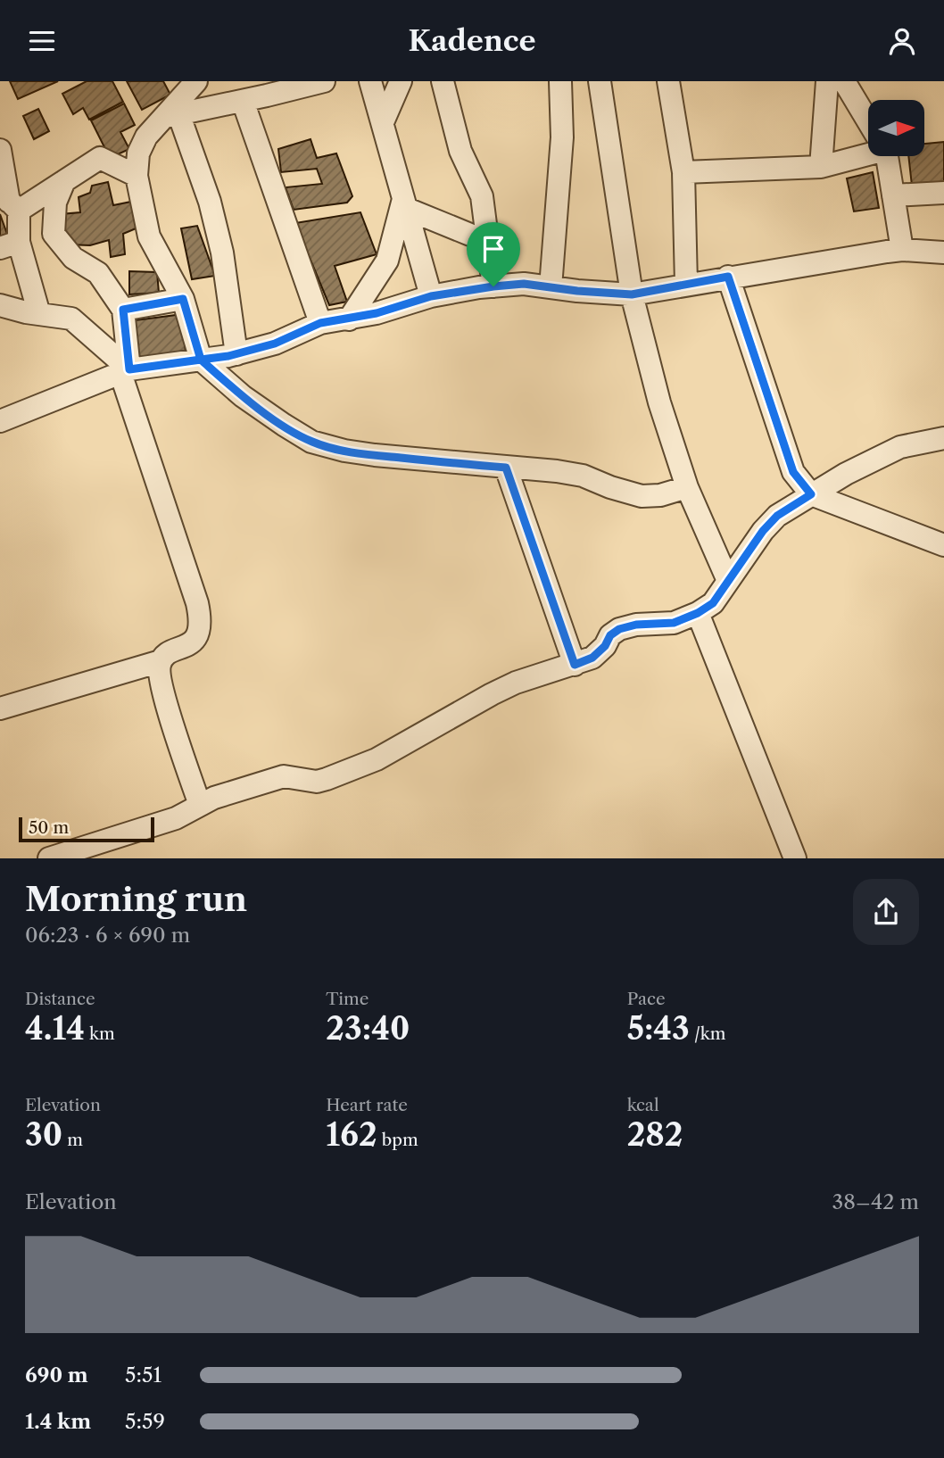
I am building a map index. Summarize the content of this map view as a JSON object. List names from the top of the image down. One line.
{"scale_bar":"50 m","north":"right","page":{"header":"Kadence","scale":"50 m","heading":["Morning run","06:23 · 6 × 690 m"],"stats":[["Distance","4.14 km"],["Time","23:40"],["Pace","5:43 /km"],["Elevation","30 m"],["Heart rate","162 bpm"],["kcal","282"]],"chart":["Elevation","38–42 m"],"list":[{"name":"690 m","note":"5:51"},{"name":"1.4 km","note":"5:59"}]}}
